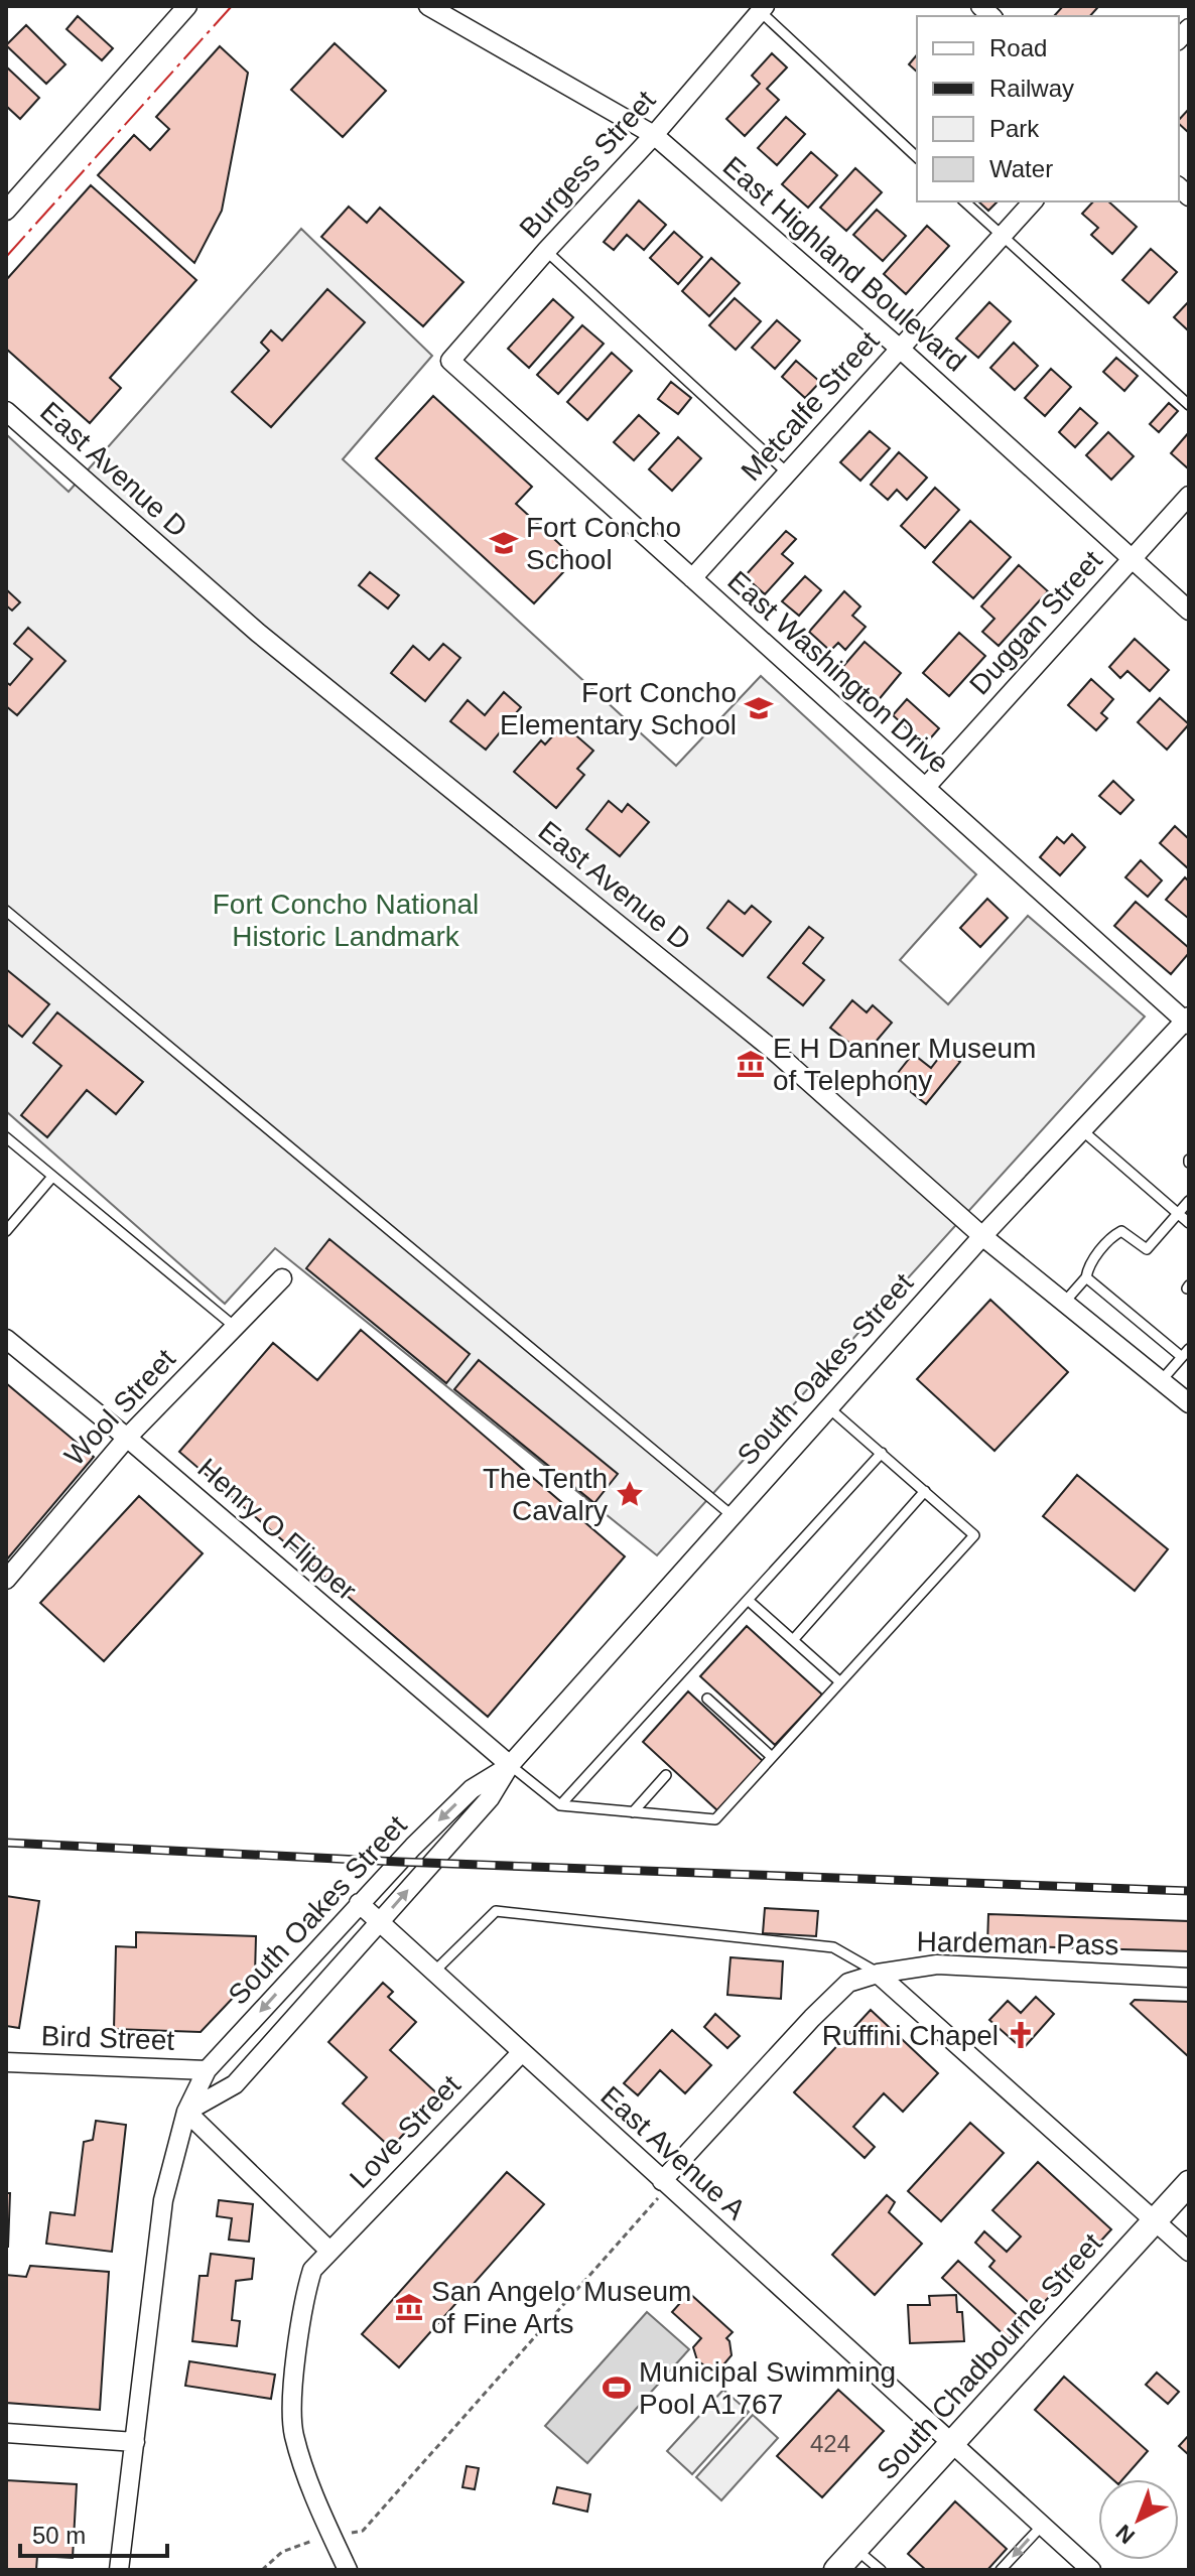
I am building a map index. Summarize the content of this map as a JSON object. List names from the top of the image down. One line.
{"streets":{"main road":["South Chadbourne Street"],"street":["Burgess Street","East Highland Boulevard","Metcalfe Street","East Avenue D","Duggan Street","East Washington Drive","South Oakes Street","Wool Street","Henry O Flipper","Hardeman Pass","Bird Street","Love Street","East Avenue A"]},"crossings":[["Burgess Street","East Highland Boulevard"],["Burgess Street","East Washington Drive"],["East Highland Boulevard","Metcalfe Street"],["East Highland Boulevard","Duggan Street"],["Metcalfe Street","East Washington Drive"],["East Avenue D","South Oakes Street"],["Duggan Street","East Washington Drive"],["East Washington Drive","South Oakes Street"],["South Oakes Street","Henry O Flipper"],["South Oakes Street","Bird Street"],["South Oakes Street","East Avenue A"],["Wool Street","Henry O Flipper"],["Hardeman Pass","East Avenue A"],["Love Street","East Avenue A"],["East Avenue A","South Chadbourne Street"]],"parks":["Fort Concho National Historic Landmark"],"places":{"school or university":["Fort Concho School","Fort Concho Elementary School"],"museum":["E H Danner Museum of Telephony","San Angelo Museum of Fine Arts"],"place":["The Tenth Cavalry"],"church":["Ruffini Chapel"],"sports":["Municipal Swimming Pool A1767"]},"house_numbers":["424"],"legend":["Road","Railway","Park","Water"],"scale_bar":"50 m","north":"bottom left"}
